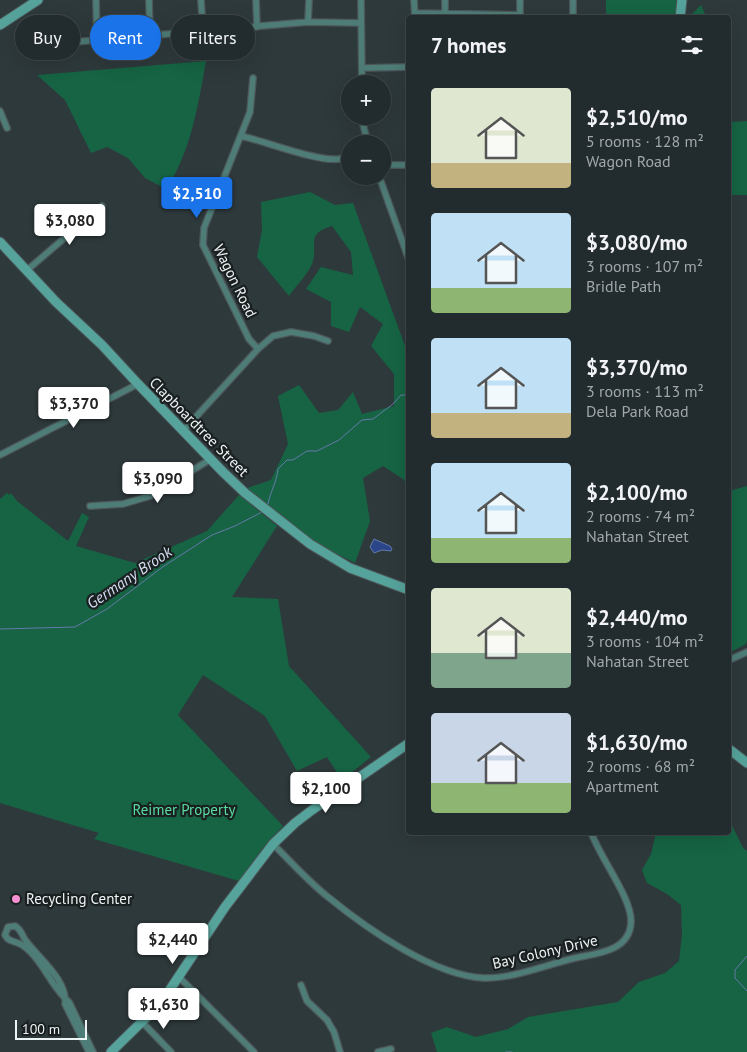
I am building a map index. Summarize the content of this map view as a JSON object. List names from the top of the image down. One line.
{"streets":{"street":["Wagon Road","Clapboardtree Street","Bay Colony Drive"]},"water":["Germany Brook"],"parks":["Reimer Property"],"places":["Recycling Center"],"scale_bar":"100 m","page":{"chip":["Buy","Rent","Filters"],"heading":"7 homes","map_buttons":["+","−"],"list":[{"name":"$2,510/mo","note":"5 rooms · 128 m² · Wagon Road"},{"name":"$3,080/mo","note":"3 rooms · 107 m² · Bridle Path"},{"name":"$3,370/mo","note":"3 rooms · 113 m² · Dela Park Road"},{"name":"$2,100/mo","note":"2 rooms · 74 m² · Nahatan Street"},{"name":"$2,440/mo","note":"3 rooms · 104 m² · Nahatan Street"},{"name":"$1,630/mo","note":"2 rooms · 68 m² · Apartment"}],"price":["$2,510","$3,080","$3,370","$3,090","$2,100","$2,440","$1,630"],"scale":"100 m"}}
